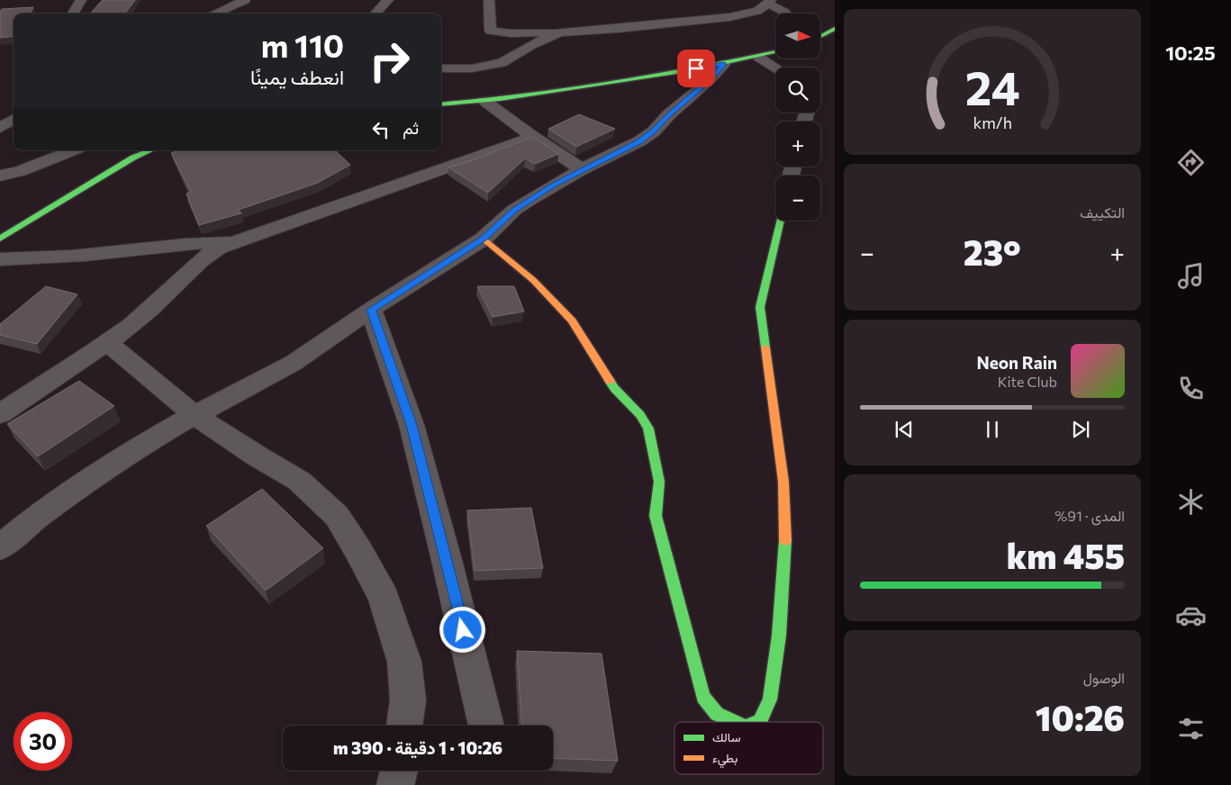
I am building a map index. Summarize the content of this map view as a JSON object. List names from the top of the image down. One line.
{"legend":["سالك","بطيء"],"north":"right","page":{"tabs":"10:25","map_buttons":["+","−"],"turn":["110 m","انعطف يمينًا"],"then":"ثم","tile":["التكييف",["المدى · 91%","455 km"],["الوصول","10:26"]],"heat":["−","23°","+"],"song":["Neon Rain","Kite Club"],"limit":"30","trip":"10:26 · 1 دقيقة · 390 m","gauge":["24","km/h"]}}
